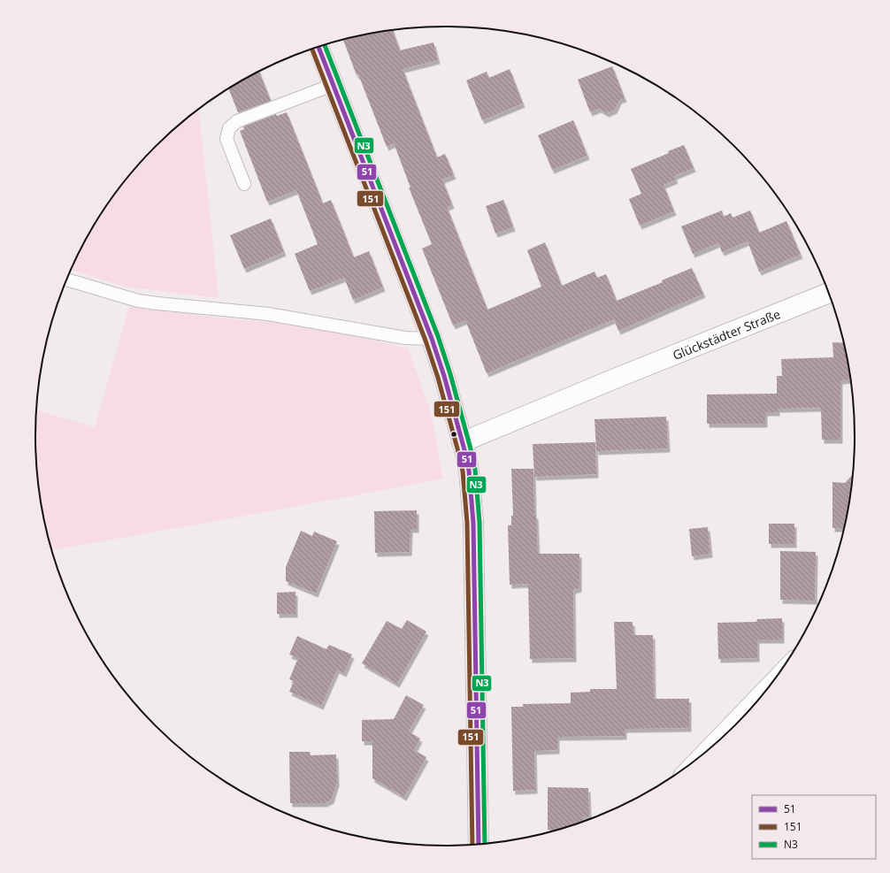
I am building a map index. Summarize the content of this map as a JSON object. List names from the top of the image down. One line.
{"streets":{"street":["Glückstädter Straße"]},"lines":["transit line N3","transit line 51","transit line 151"],"legend":["51","151","N3"]}
